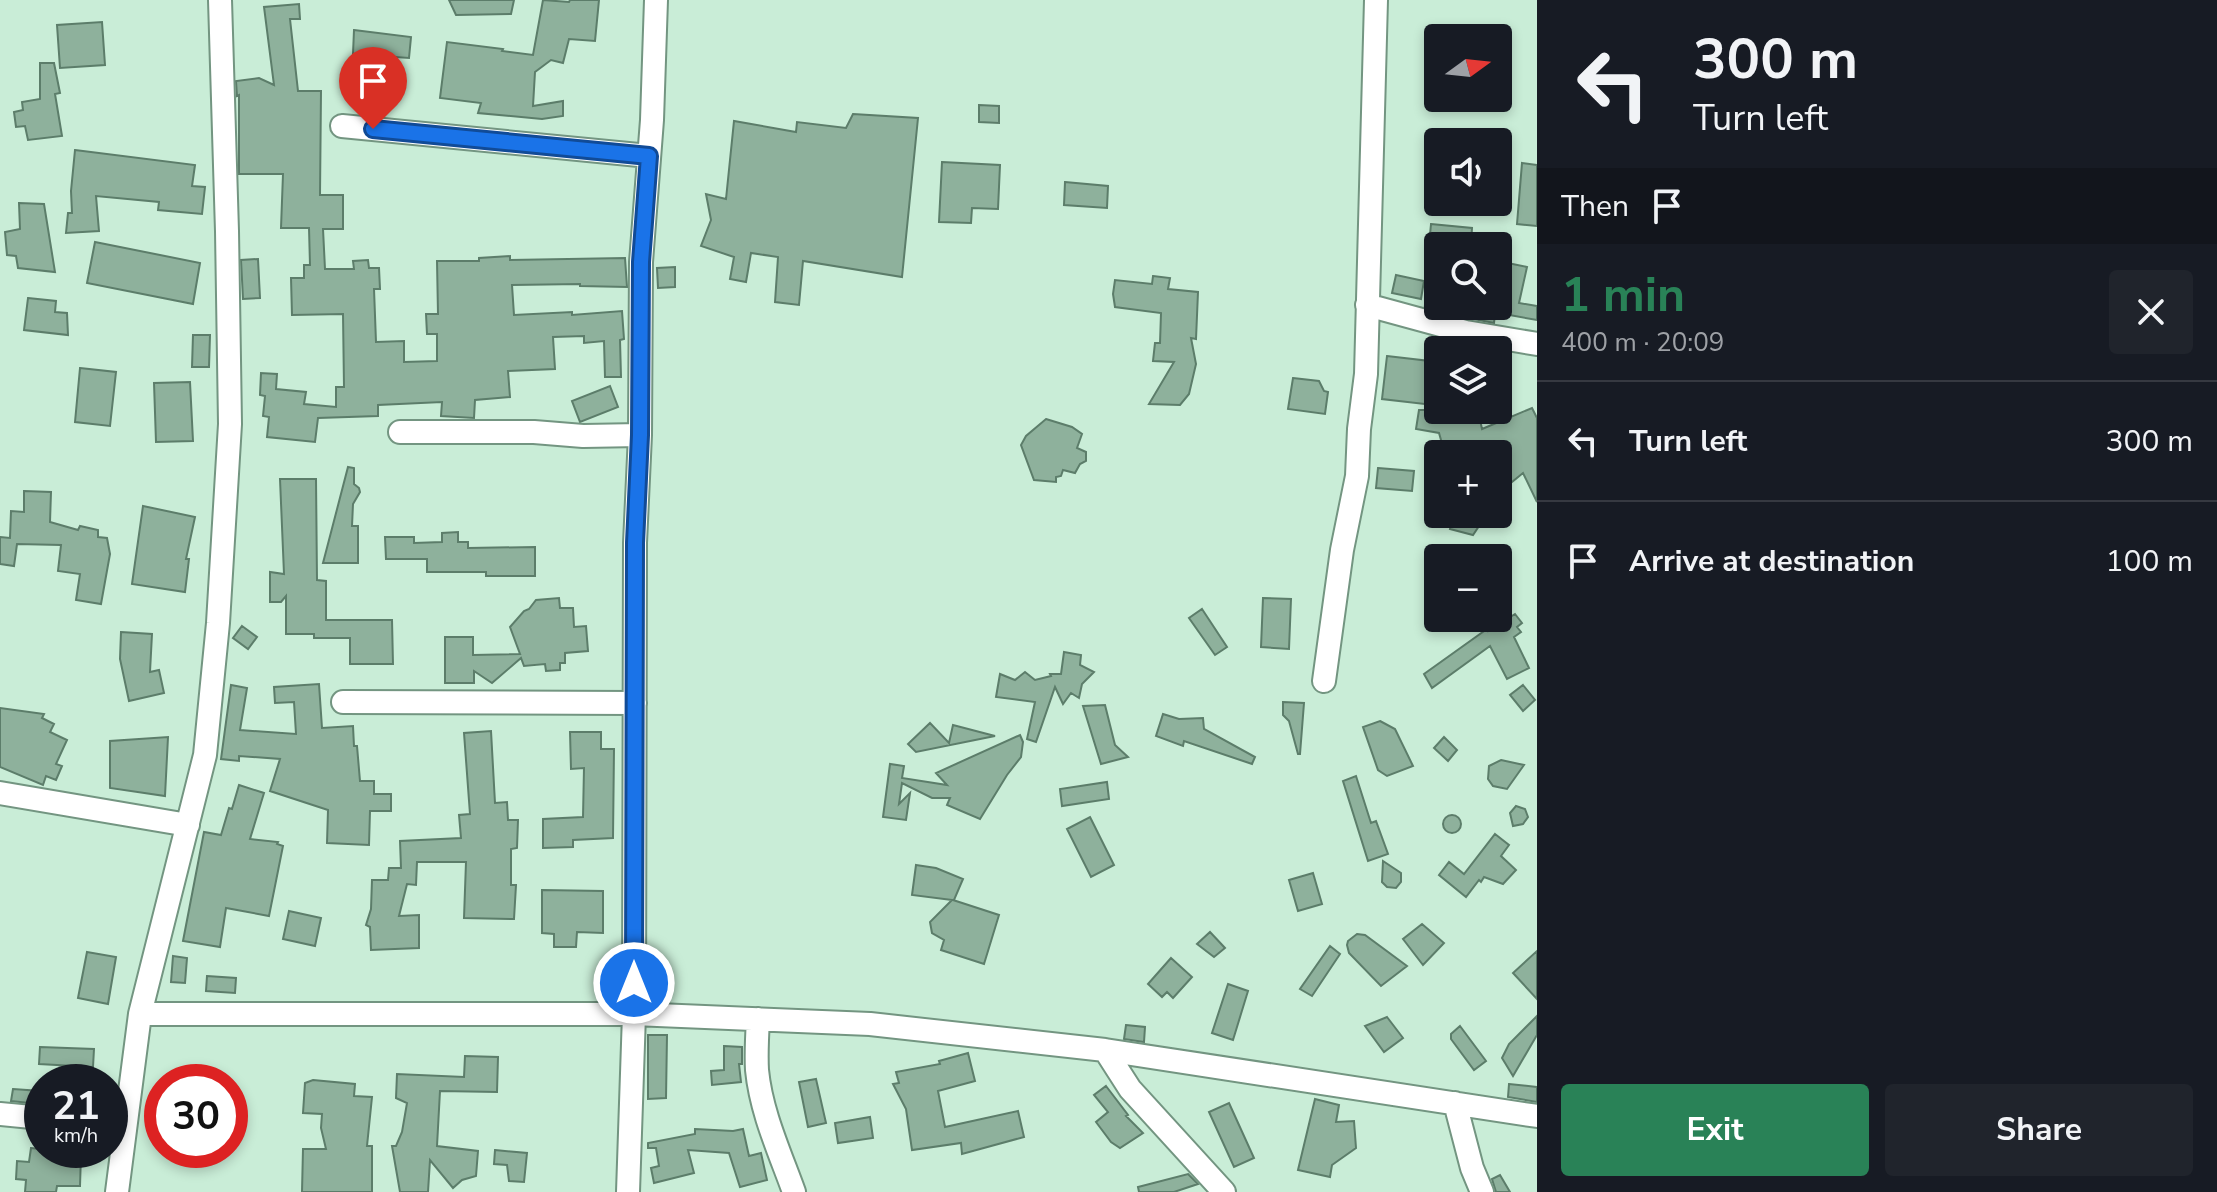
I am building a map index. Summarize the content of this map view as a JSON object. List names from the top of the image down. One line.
{"north":"right","page":{"turn":["300 m","Turn left"],"map_buttons":["+","−"],"then":"Then","heading":["1 min","400 m · 20:09"],"list":[{"name":"Turn left","value":"300 m"},{"name":"Arrive at destination","value":"100 m"}],"speed":"21 km/h","limit":"30","buttons":["Exit","Share"]}}
